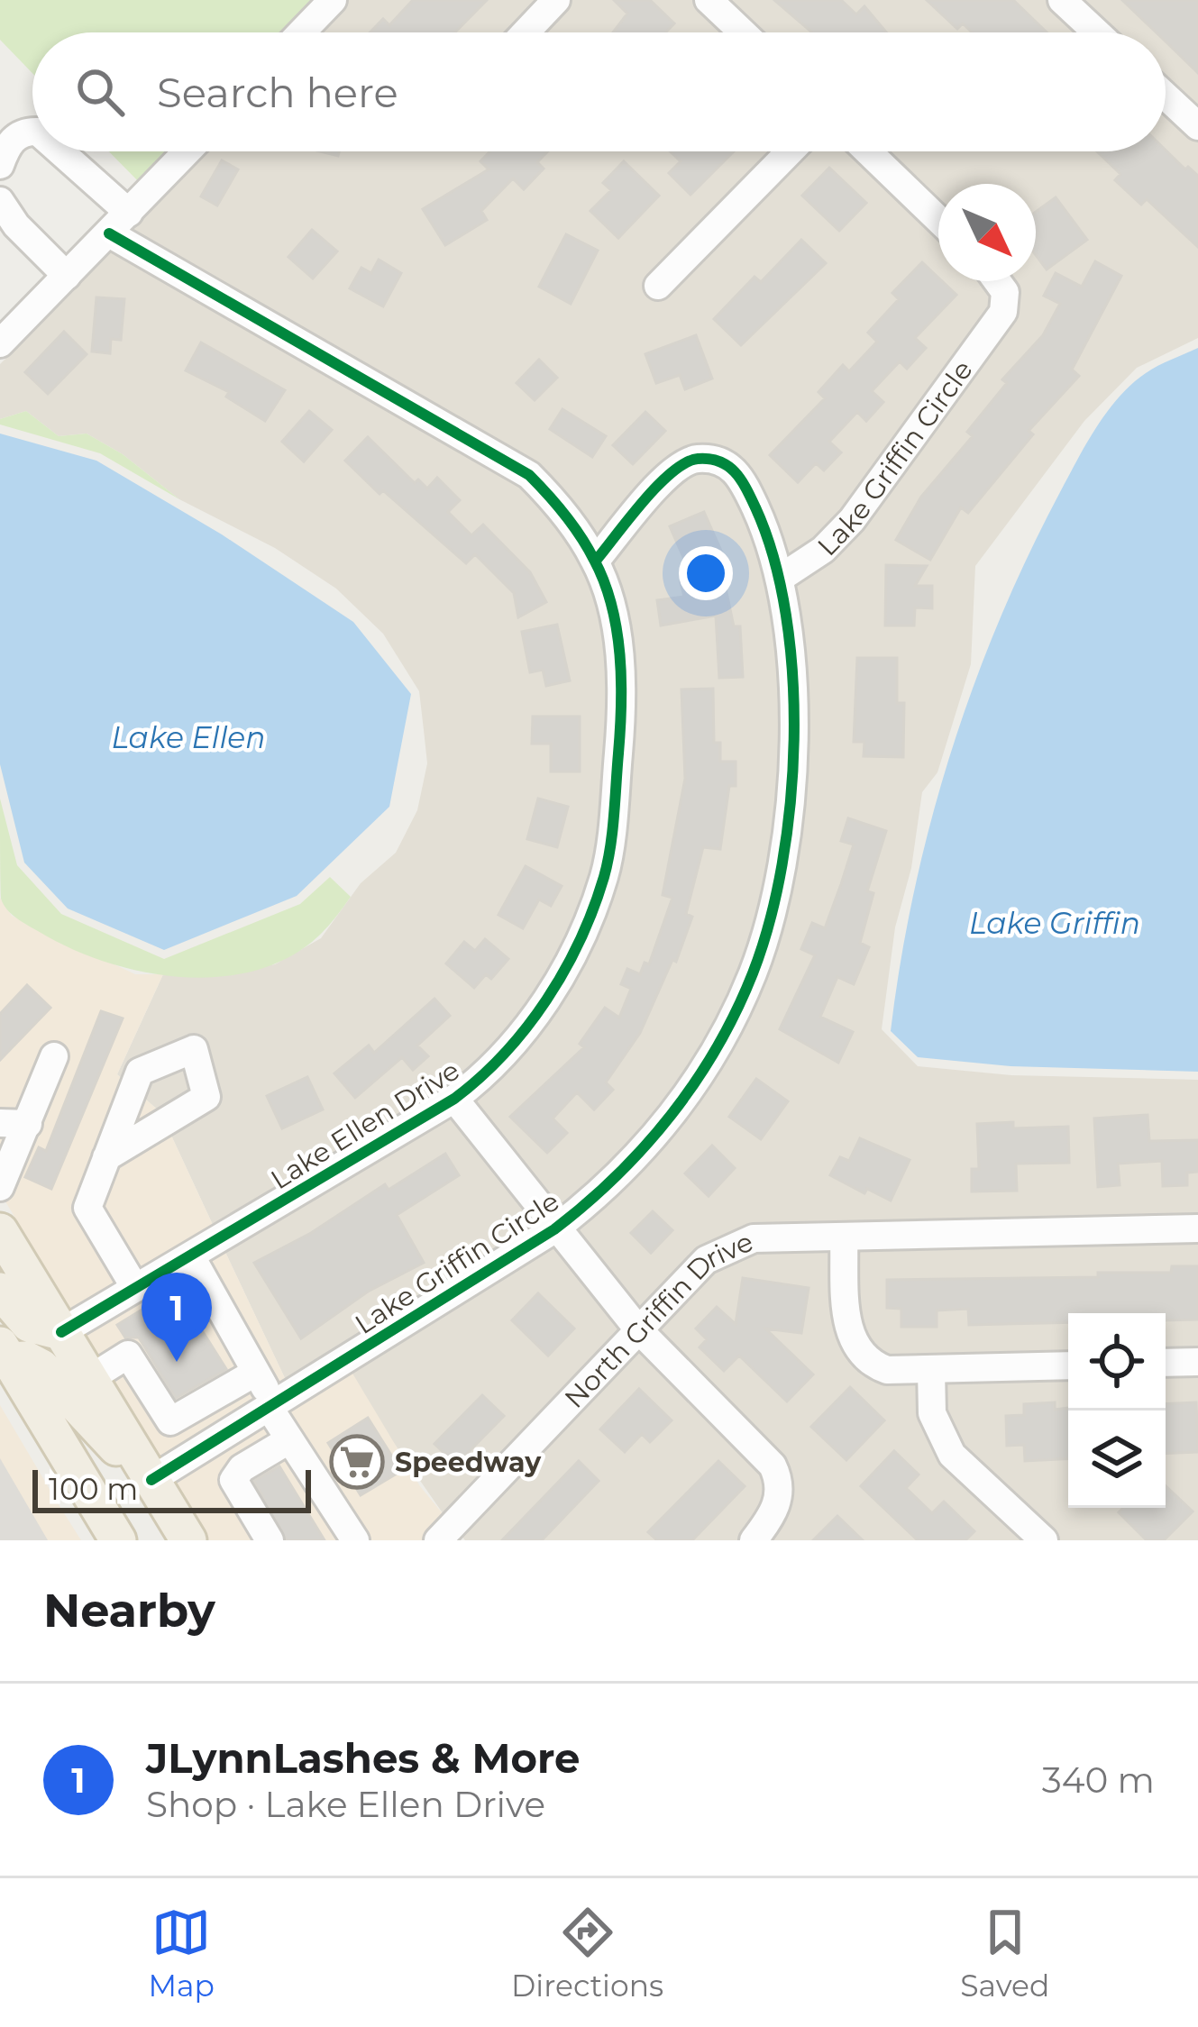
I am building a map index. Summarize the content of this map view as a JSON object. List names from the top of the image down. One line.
{"streets":{"street":["Lake Griffin Circle","Lake Ellen Drive","North Griffin Drive"]},"water":["Lake Ellen","Lake Griffin"],"places":{"supermarket":["Speedway"]},"scale_bar":"100 m","north":"bottom right","page":{"search":"Search here","pins":"1","scale":"100 m","heading":"Nearby","list":[{"mark":"1","name":"JLynnLashes & More","note":"Shop · Lake Ellen Drive","value":"340 m"}],"nav":["Map","Directions","Saved"]}}
